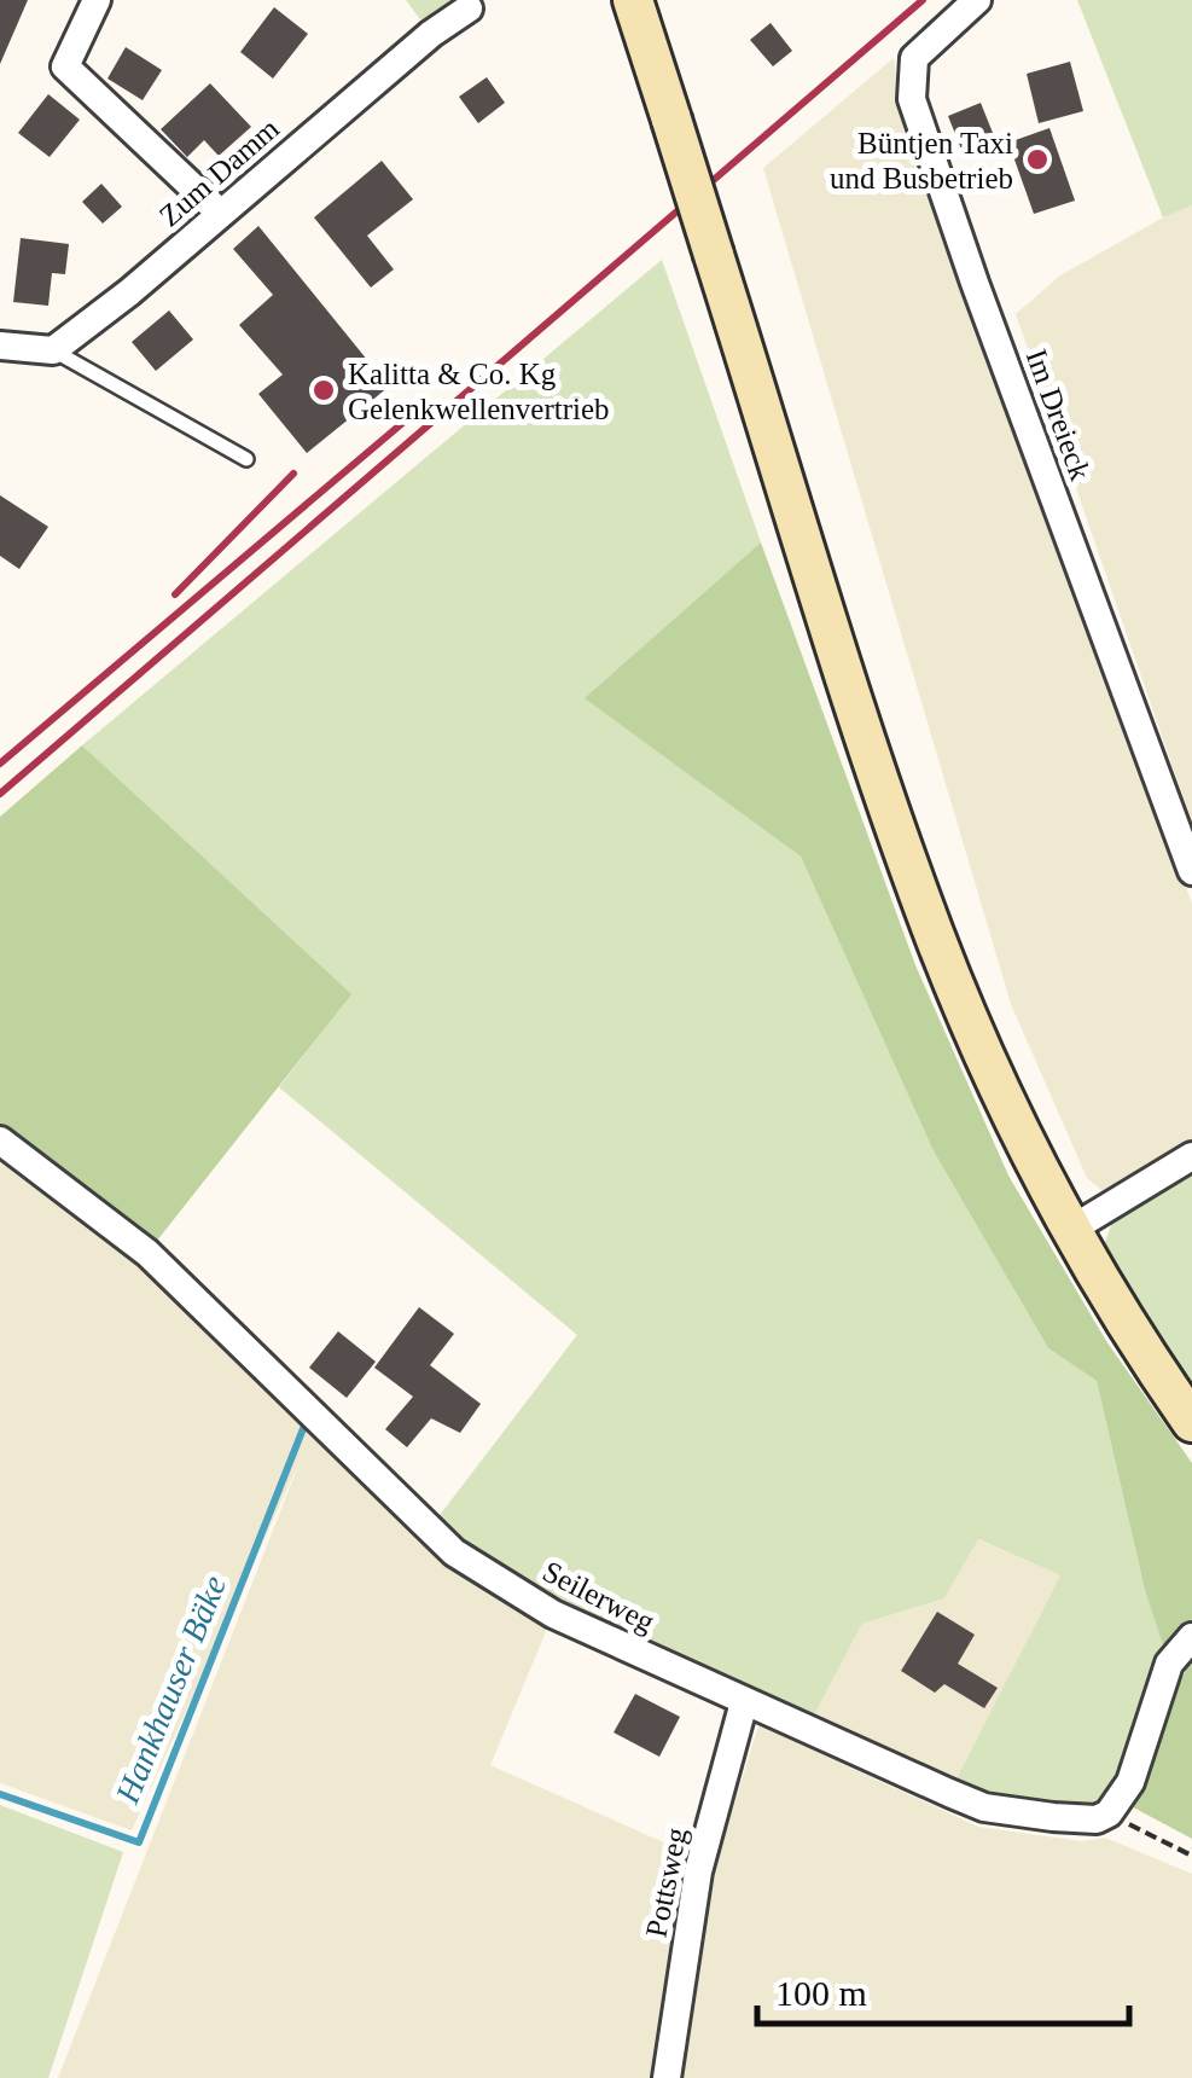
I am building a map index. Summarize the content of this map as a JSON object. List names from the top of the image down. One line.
{"streets":{"street":["Zum Damm","Im Dreieck","Seilerweg","Pottsweg"]},"crossings":[["Seilerweg","Pottsweg"]],"water":["Hankhauser Bäke"],"places":["Büntjen Taxi und Busbetrieb","Kalitta & Co. Kg Gelenkwellenvertrieb"],"scale_bar":"100 m"}
